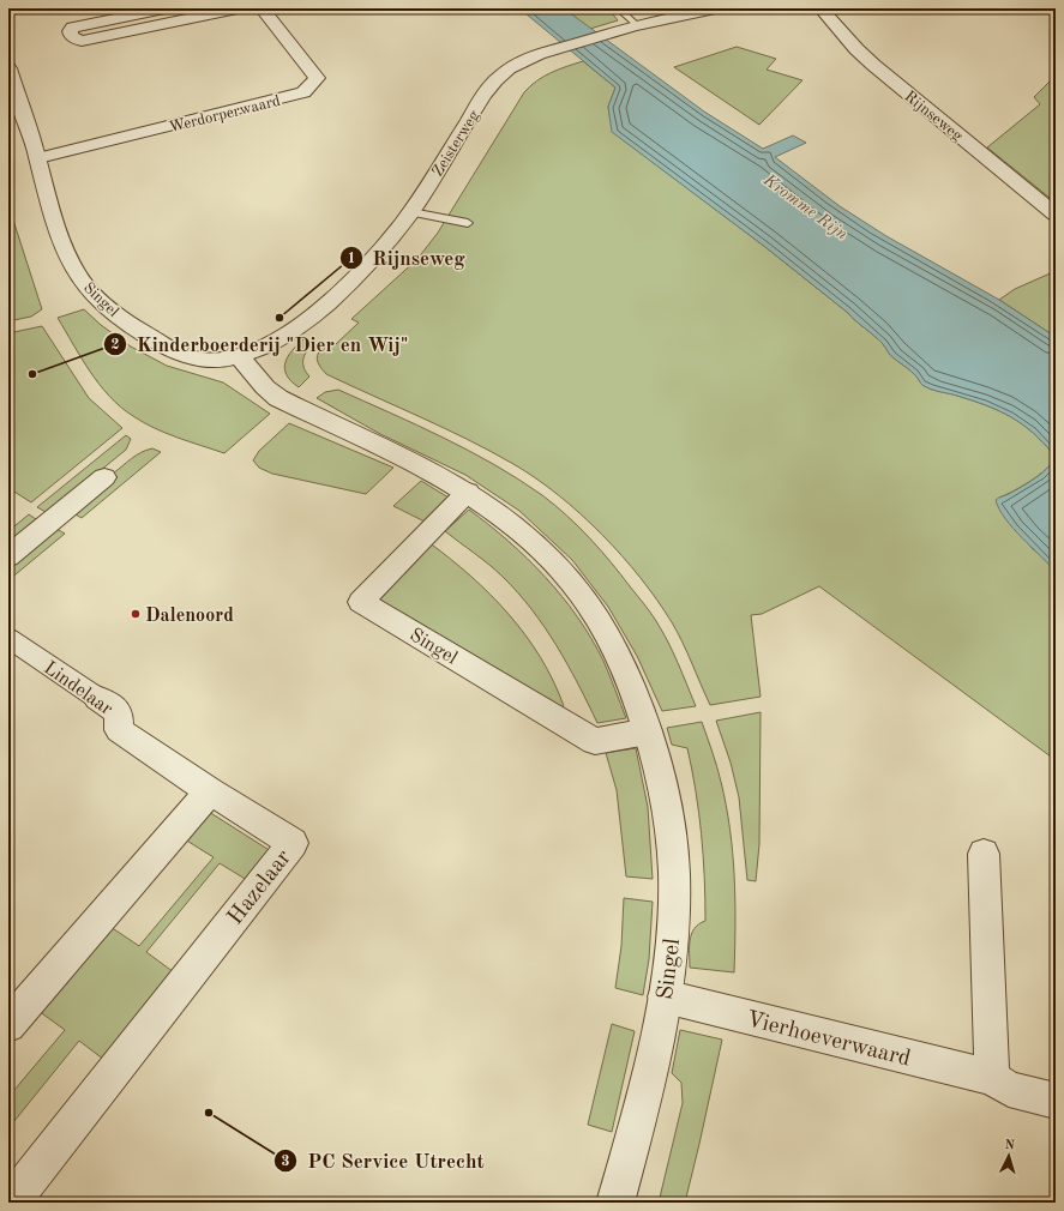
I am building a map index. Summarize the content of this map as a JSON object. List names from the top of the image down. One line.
{"streets":{"street":["Werdorperwaard","Rijnseweg","Zeisterweg","Singel","Lindelaar","Hazelaar","Vierhoeverwaard"]},"crossings":[["Werdorperwaard","Singel"],["Zeisterweg","Singel"],["Singel","Vierhoeverwaard"],["Lindelaar","Hazelaar"]],"water":["Kromme Rijn"],"places":["Rijnseweg","Kinderboerderij \"Dier en Wij\"","Dalenoord","PC Service Utrecht"],"north":"top"}
